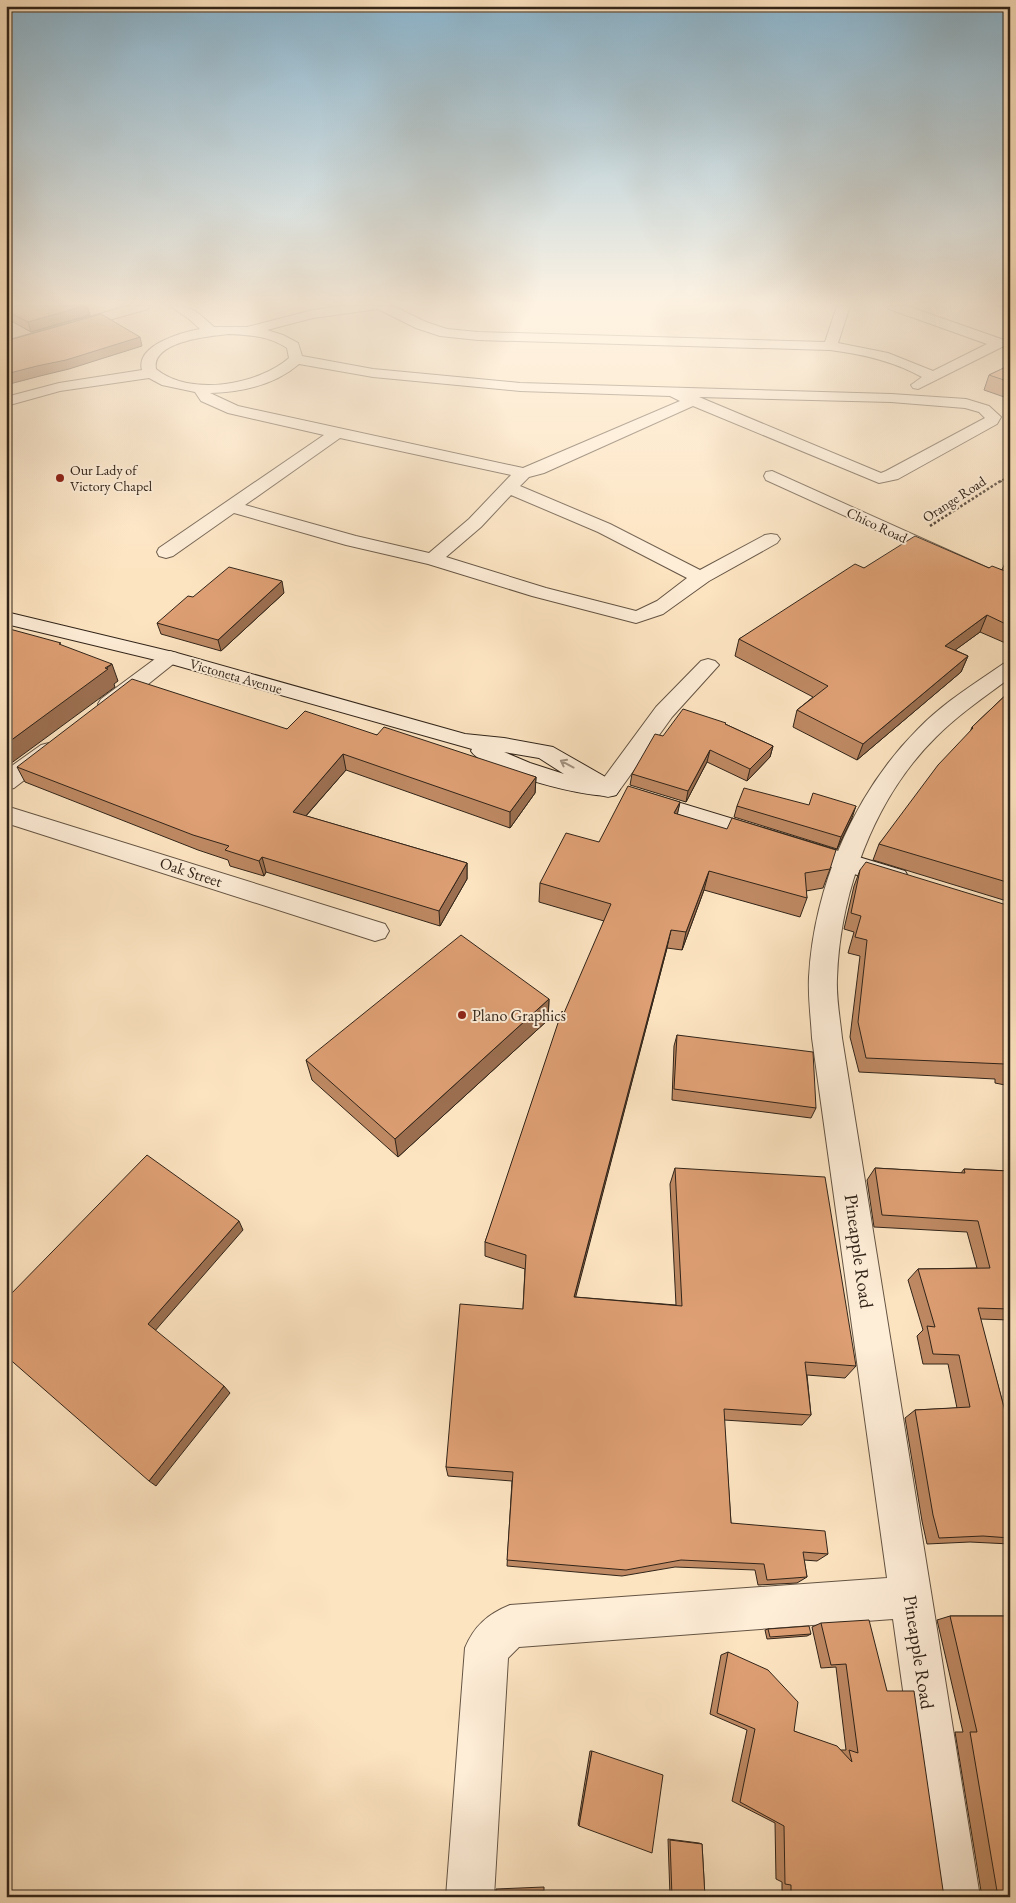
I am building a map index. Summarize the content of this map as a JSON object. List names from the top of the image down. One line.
{"streets":{"street":["Chico Road","Victoneta Avenue","Oak Street","Pineapple Road"],"path":["Orange Road"]},"crossings":[["Orange Road","Chico Road"],["Victoneta Avenue","Pineapple Road"]],"places":["Our Lady of Victory Chapel","Plano Graphics"]}
